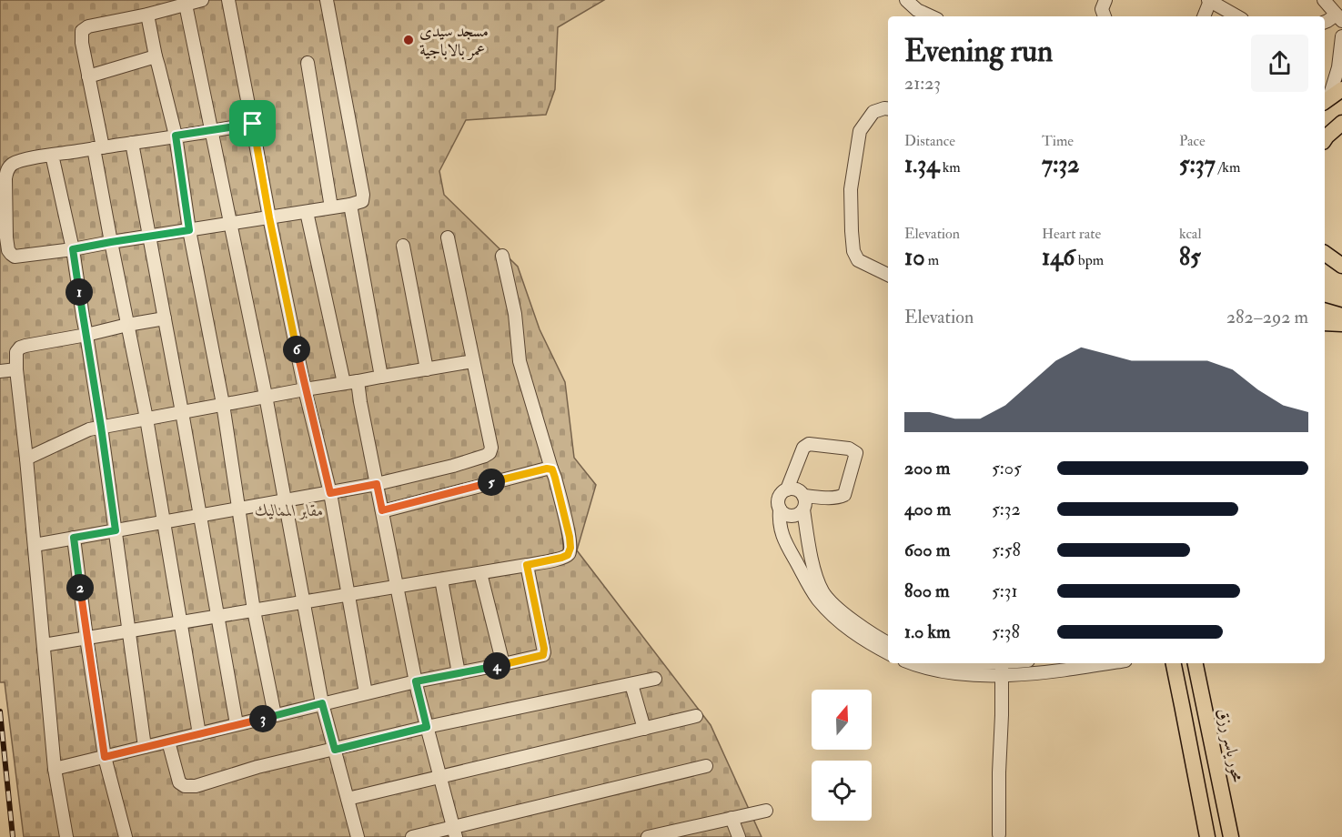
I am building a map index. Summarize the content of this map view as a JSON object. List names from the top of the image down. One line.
{"streets":{"main road":["محور ياسر رزق"]},"parks":["مقابر المماليك"],"places":["مسجد سيدى عمر بالاباجية"],"north":"top","page":{"heading":["Evening run","21:23"],"stats":[["Distance","1.34 km"],["Time","7:32"],["Pace","5:37 /km"],["Elevation","10 m"],["Heart rate","146 bpm"],["kcal","85"]],"pins":["1","6","5","2","4","3"],"chart":["Elevation","282–292 m"],"list":[{"name":"200 m","note":"5:05"},{"name":"400 m","note":"5:32"},{"name":"600 m","note":"5:58"},{"name":"800 m","note":"5:31"},{"name":"1.0 km","note":"5:38"}]}}
